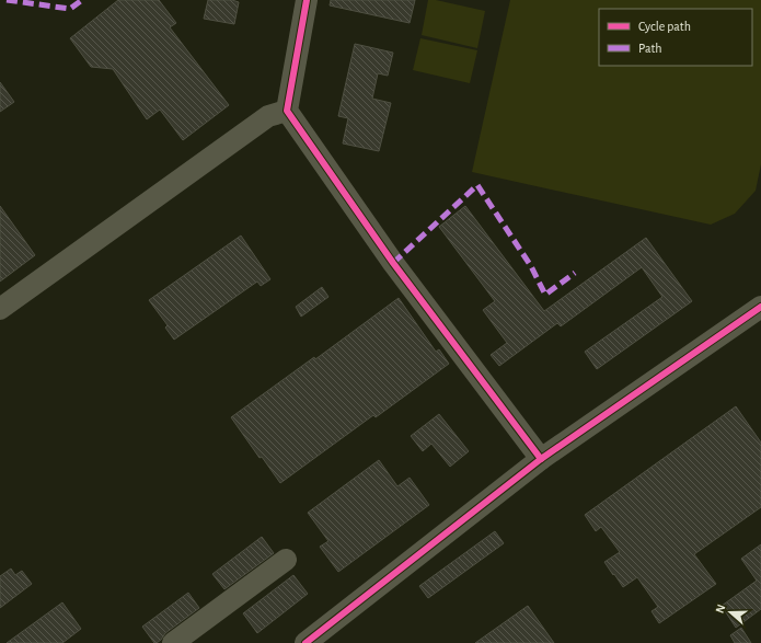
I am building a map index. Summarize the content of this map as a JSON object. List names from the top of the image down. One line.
{"legend":["Cycle path","Path"],"north":"left"}
